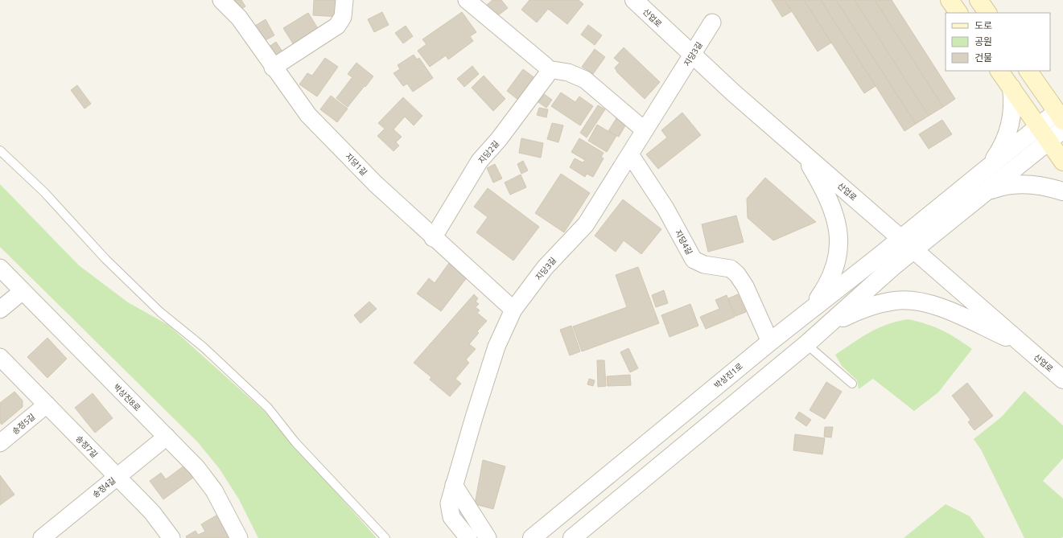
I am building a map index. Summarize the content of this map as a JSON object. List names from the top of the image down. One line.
{"streets":{"street":["산업로","지당3길","지당2길","지당1길","지당4길","박상진1로","박상진8로","송정5길","송정7길","송정4길"]},"crossings":[["산업로","지당3길"],["산업로","박상진1로"],["지당3길","지당1길"],["지당3길","지당4길"],["지당2길","지당1길"],["지당4길","박상진1로"],["박상진8로","송정4길"],["송정5길","송정7길"],["송정7길","송정4길"]],"legend":["도로","공원","건물"]}
